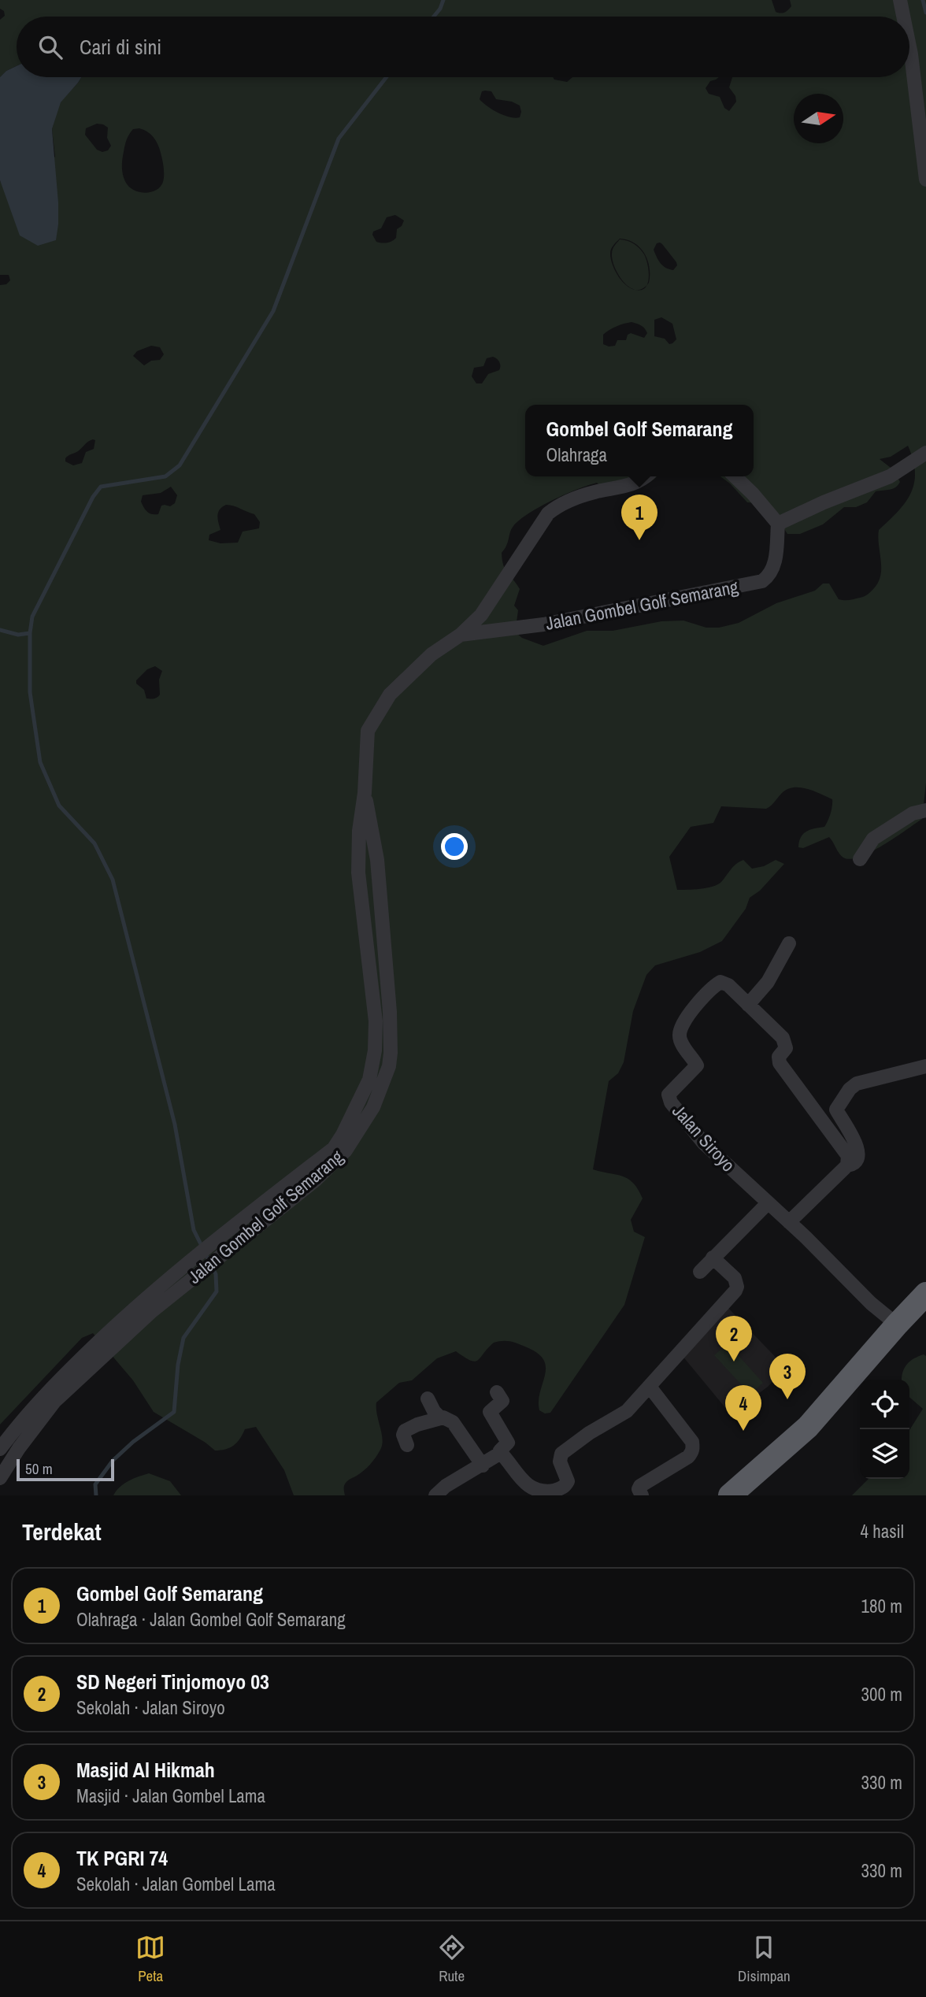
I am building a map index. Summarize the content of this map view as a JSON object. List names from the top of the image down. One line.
{"streets":{"street":["Jalan Gombel Golf Semarang","Jalan Siroyo"]},"scale_bar":"50 m","north":"right","page":{"search":"Cari di sini","popup":["Gombel Golf Semarang","Olahraga"],"pins":["1","2","3","4"],"scale":"50 m","heading":["Terdekat","4 hasil"],"list":[{"mark":"1","name":"Gombel Golf Semarang","note":"Olahraga · Jalan Gombel Golf Semarang","value":"180 m"},{"mark":"2","name":"SD Negeri Tinjomoyo 03","note":"Sekolah · Jalan Siroyo","value":"300 m"},{"mark":"3","name":"Masjid Al Hikmah","note":"Masjid · Jalan Gombel Lama","value":"330 m"},{"mark":"4","name":"TK PGRI 74","note":"Sekolah · Jalan Gombel Lama","value":"330 m"}],"nav":["Peta","Rute","Disimpan"]}}
